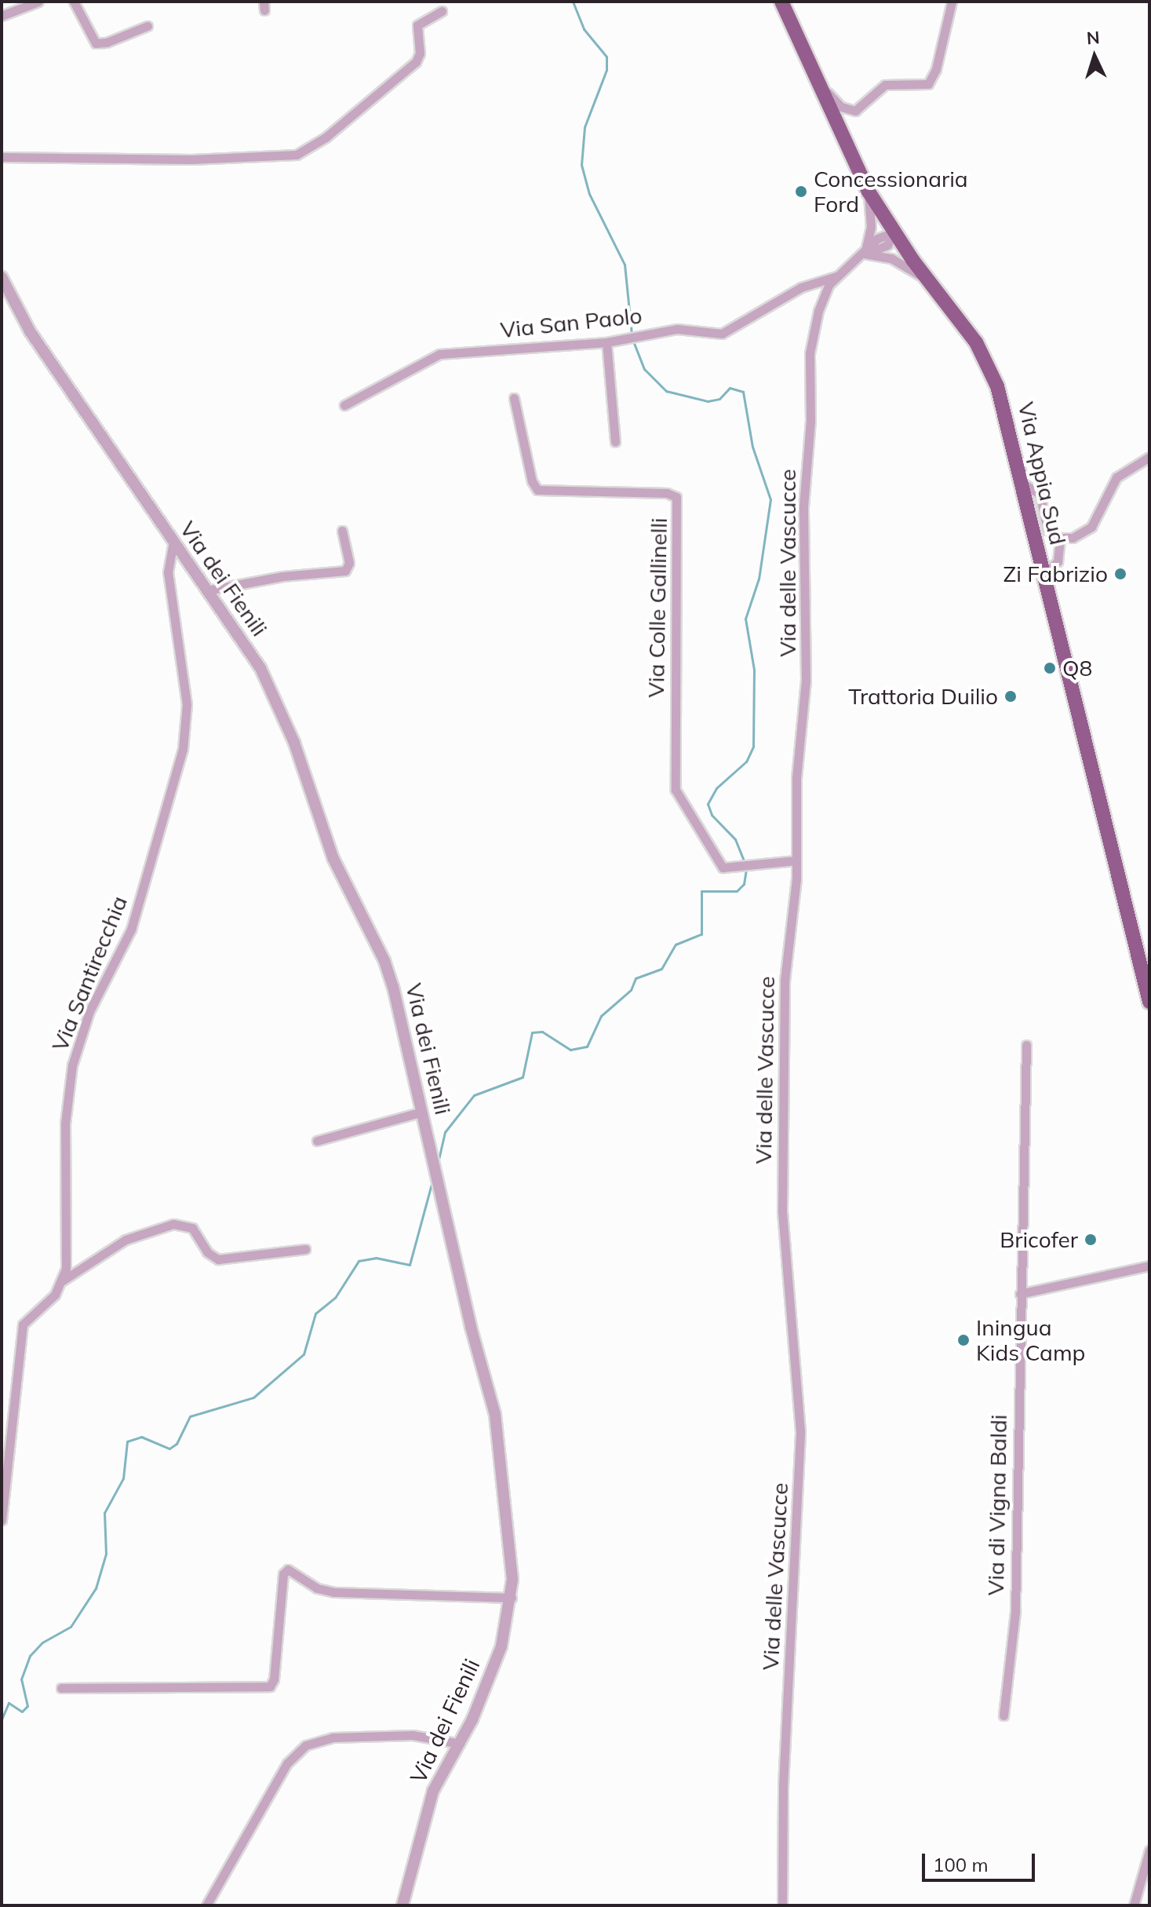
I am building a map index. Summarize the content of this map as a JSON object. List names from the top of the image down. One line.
{"streets":{"main road":["Via Appia Sud"],"street":["Via San Paolo","Via delle Vascucce","Via dei Fienili","Via Colle Gallinelli","Via Santirecchia","Via di Vigna Baldi"]},"crossings":[["Via San Paolo","Via delle Vascucce"],["Via Appia Sud","Via delle Vascucce"],["Via delle Vascucce","Via Colle Gallinelli"],["Via dei Fienili","Via Santirecchia"]],"places":["Concessionaria Ford","Zi Fabrizio","Q8","Trattoria Duilio","Bricofer","Iningua Kids Camp"],"scale_bar":"100 m","north":"top"}
